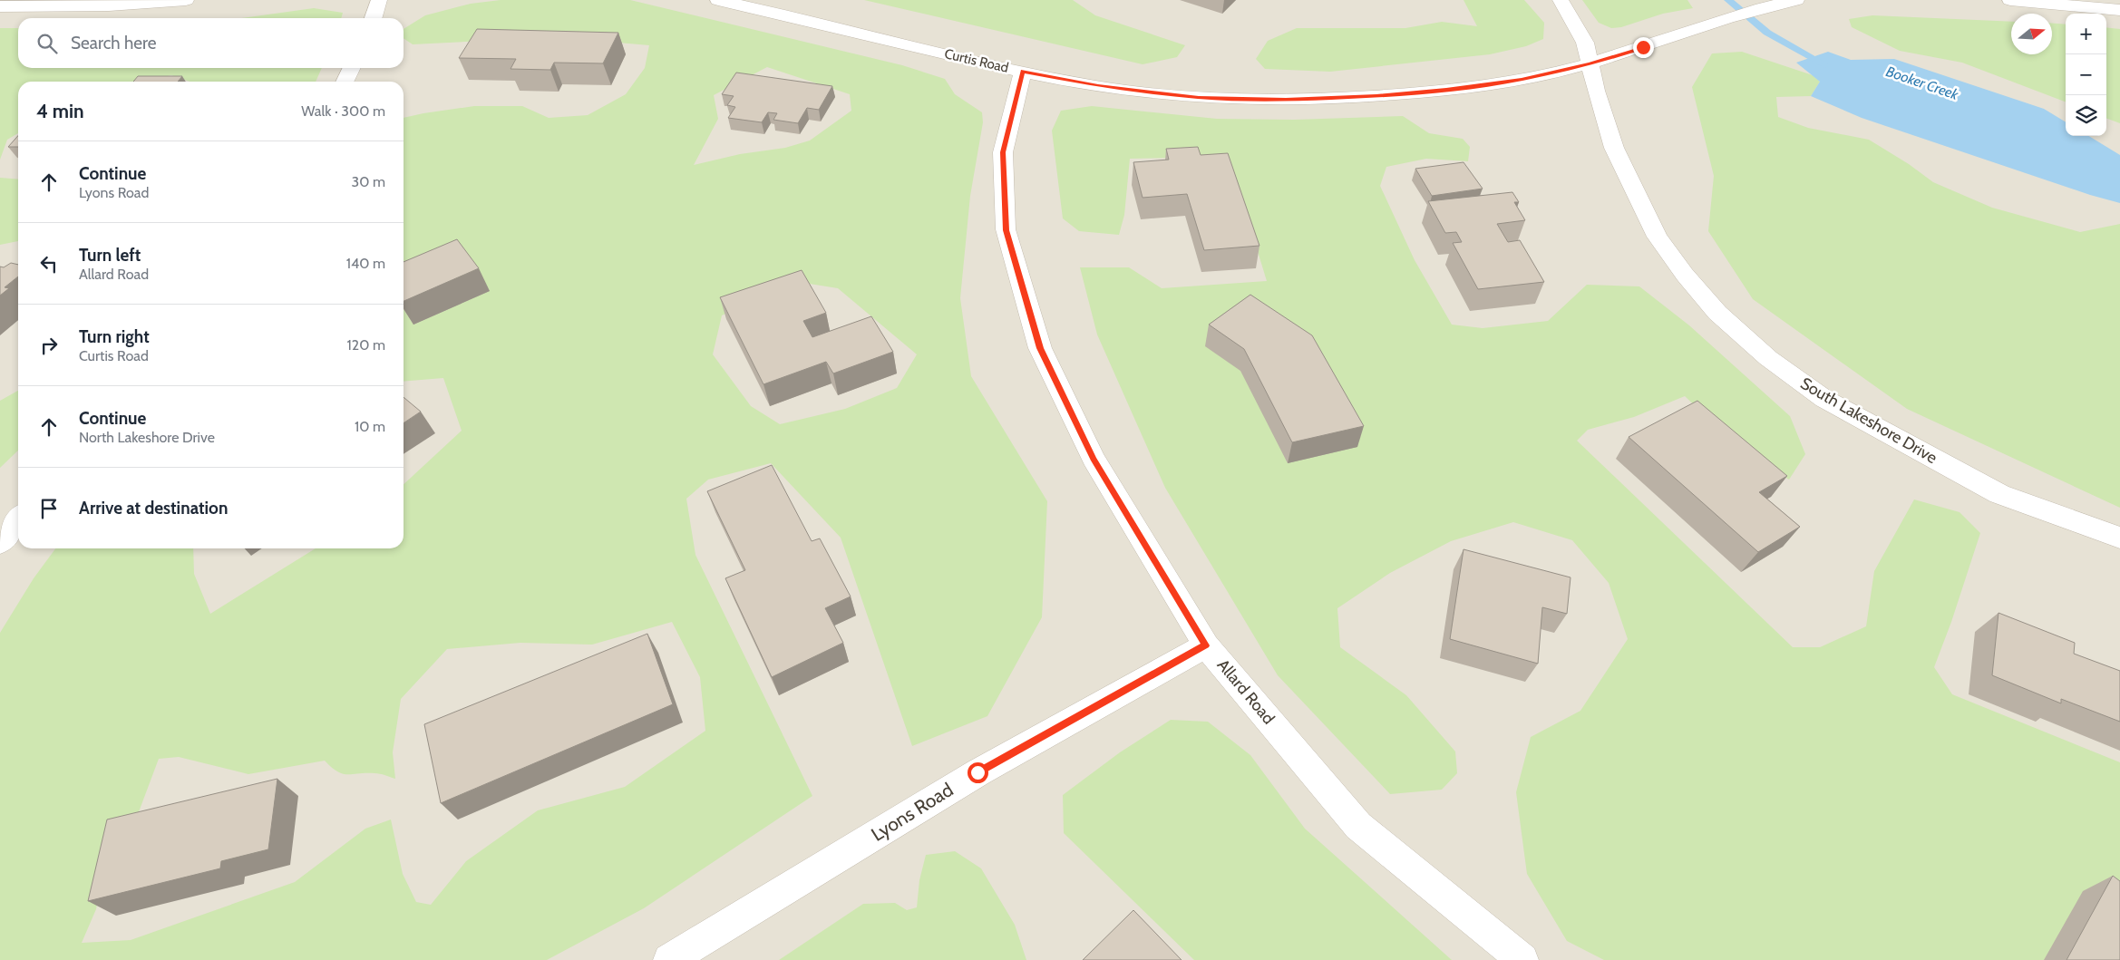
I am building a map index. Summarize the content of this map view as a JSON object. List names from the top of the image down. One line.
{"streets":{"street":["Curtis Road","South Lakeshore Drive","Allard Road","Lyons Road"]},"crossings":[["Curtis Road","South Lakeshore Drive"],["Curtis Road","Allard Road"],["Allard Road","Lyons Road"]],"water":["Booker Creek"],"north":"right","page":{"map_buttons":["+","−"],"search":"Search here","heading":["4 min","Walk · 300 m"],"list":[["Continue","Lyons Road","30 m"],["Turn left","Allard Road","140 m"],["Turn right","Curtis Road","120 m"],["Continue","North Lakeshore Drive","10 m"],"Arrive at destination"]}}
